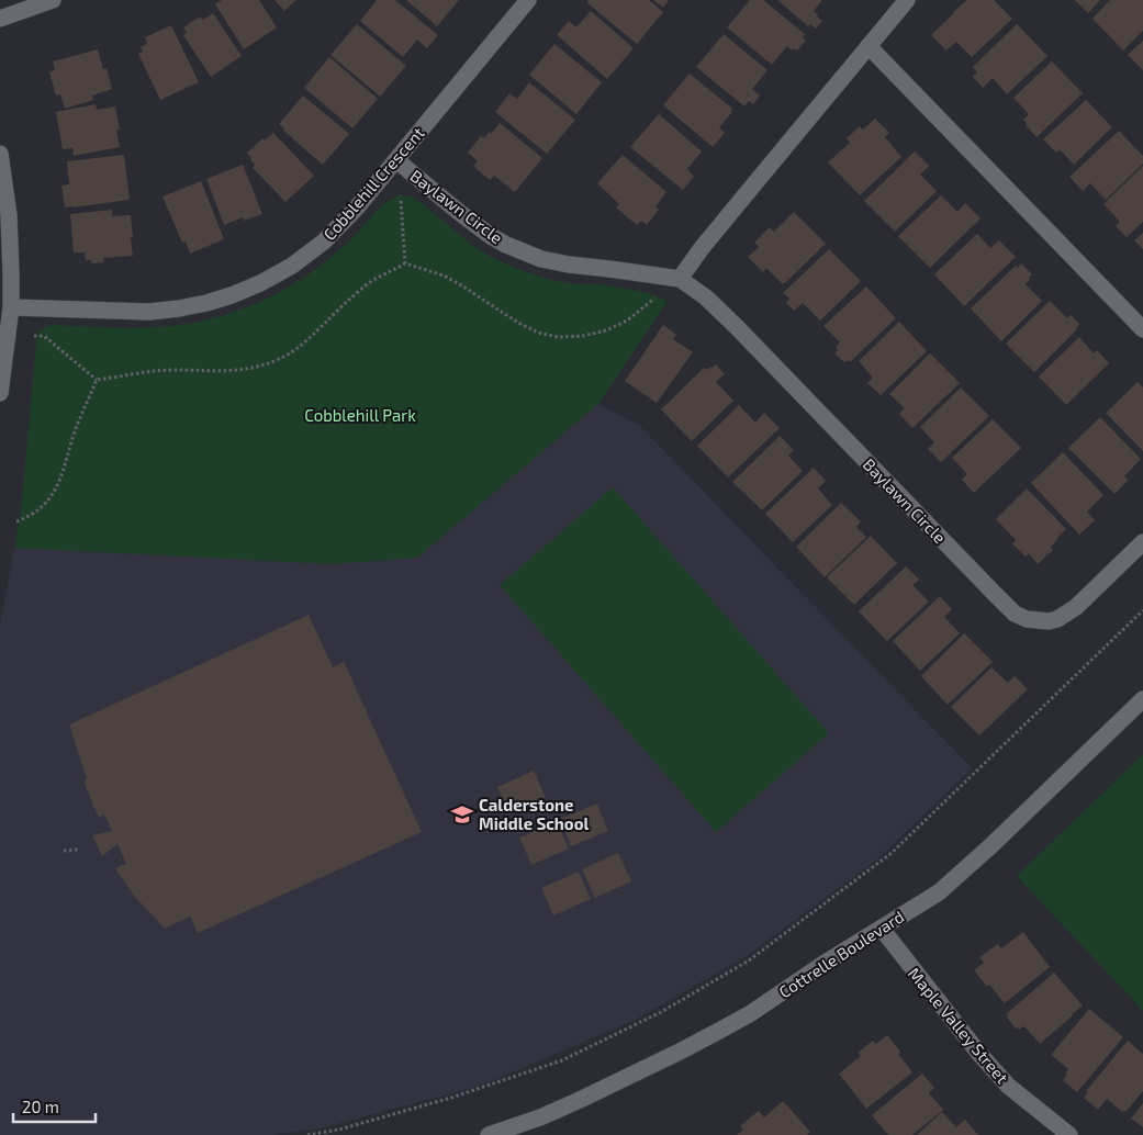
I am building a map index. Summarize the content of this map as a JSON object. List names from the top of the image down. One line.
{"streets":{"street":["Cobblehill Crescent","Baylawn Circle","Cottrelle Boulevard","Maple Valley Street"]},"crossings":[["Cobblehill Crescent","Baylawn Circle"],["Cottrelle Boulevard","Maple Valley Street"]],"parks":["Cobblehill Park"],"places":{"school or university":["Calderstone Middle School"]},"scale_bar":"20 m"}
